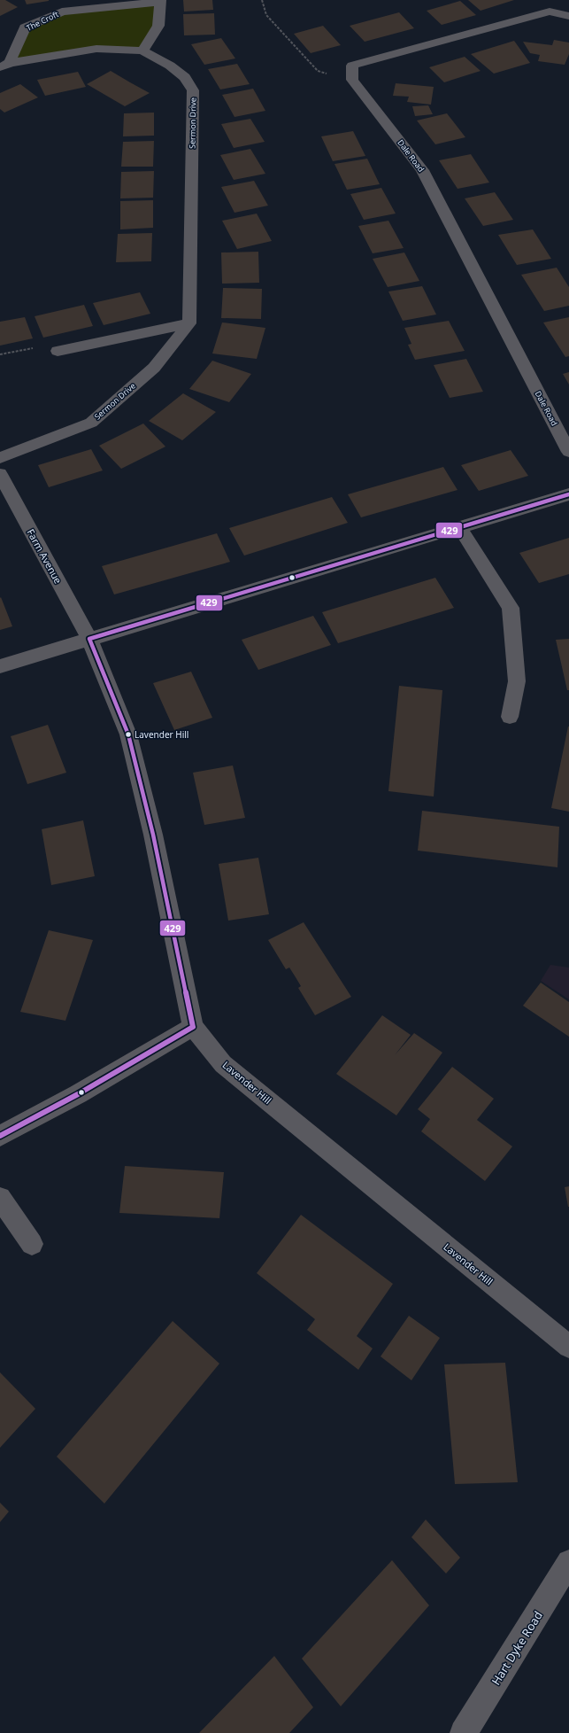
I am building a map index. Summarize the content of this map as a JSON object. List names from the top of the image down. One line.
{"streets":{"street":["The Croft","Sermon Drive","Dale Road","Farm Avenue","Lavender Hill","Hart Dyke Road"]},"crossings":[["The Croft","Sermon Drive"],["Farm Avenue","Lavender Hill"]],"places":["Lavender Hill"],"lines":["transit line 429"]}
